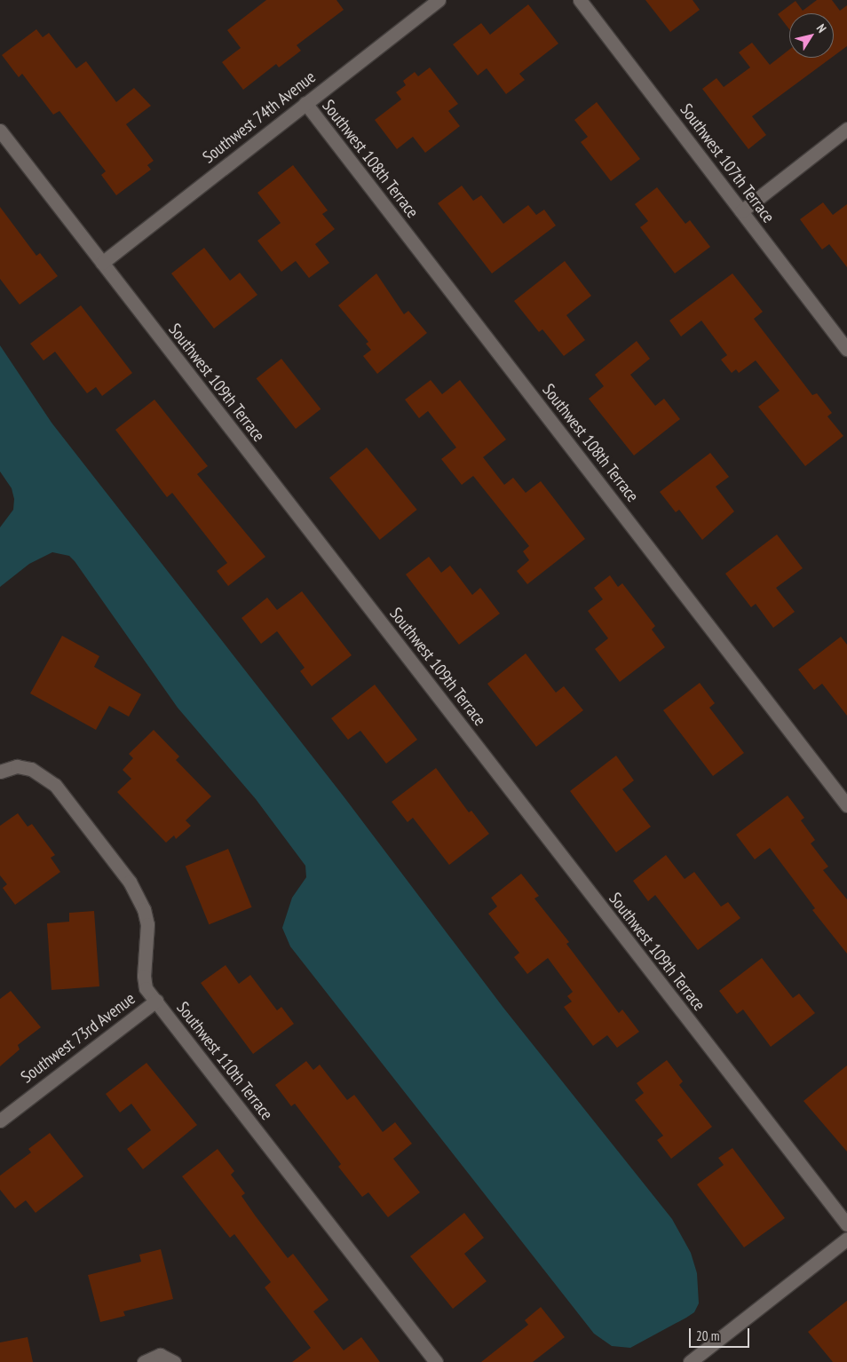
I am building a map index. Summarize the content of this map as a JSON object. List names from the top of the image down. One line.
{"streets":{"street":["Southwest 74th Avenue","Southwest 108th Terrace","Southwest 107th Terrace","Southwest 109th Terrace","Southwest 73rd Avenue","Southwest 110th Terrace"]},"crossings":[["Southwest 74th Avenue","Southwest 108th Terrace"],["Southwest 74th Avenue","Southwest 109th Terrace"],["Southwest 73rd Avenue","Southwest 110th Terrace"]],"scale_bar":"20 m","north":"top right"}
